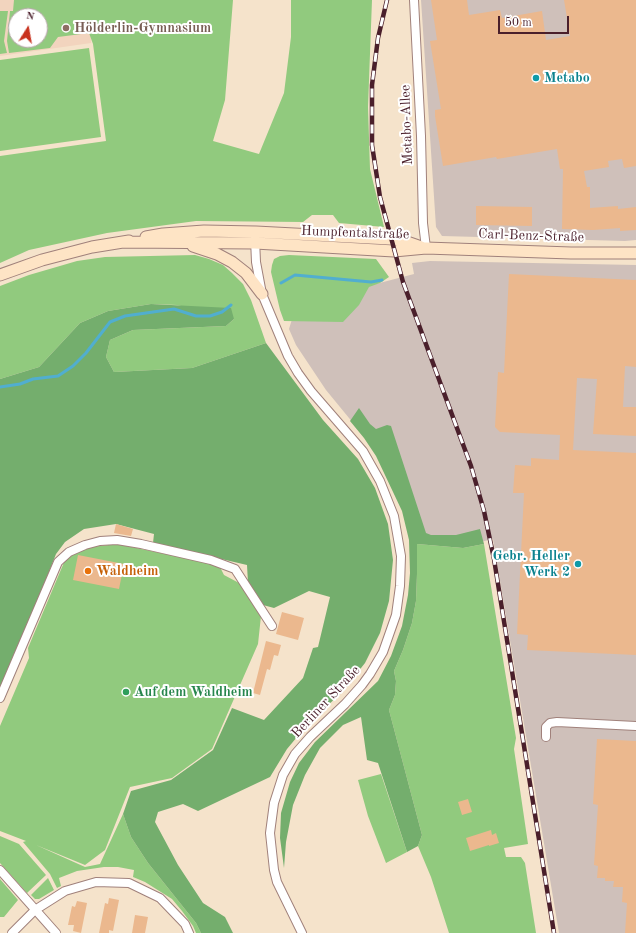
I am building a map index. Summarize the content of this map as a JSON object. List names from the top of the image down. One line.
{"streets":{"street":["Metabo-Allee","Humpfentalstraße","Carl-Benz-Straße","Berliner Straße"]},"crossings":[["Metabo-Allee","Humpfentalstraße"],["Metabo-Allee","Carl-Benz-Straße"],["Humpfentalstraße","Carl-Benz-Straße"],["Humpfentalstraße","Berliner Straße"]],"places":["Hölderlin-Gymnasium","Metabo","Gebr. Heller Werk 2","Waldheim","Auf dem Waldheim"],"scale_bar":"50 m","north":"top"}
